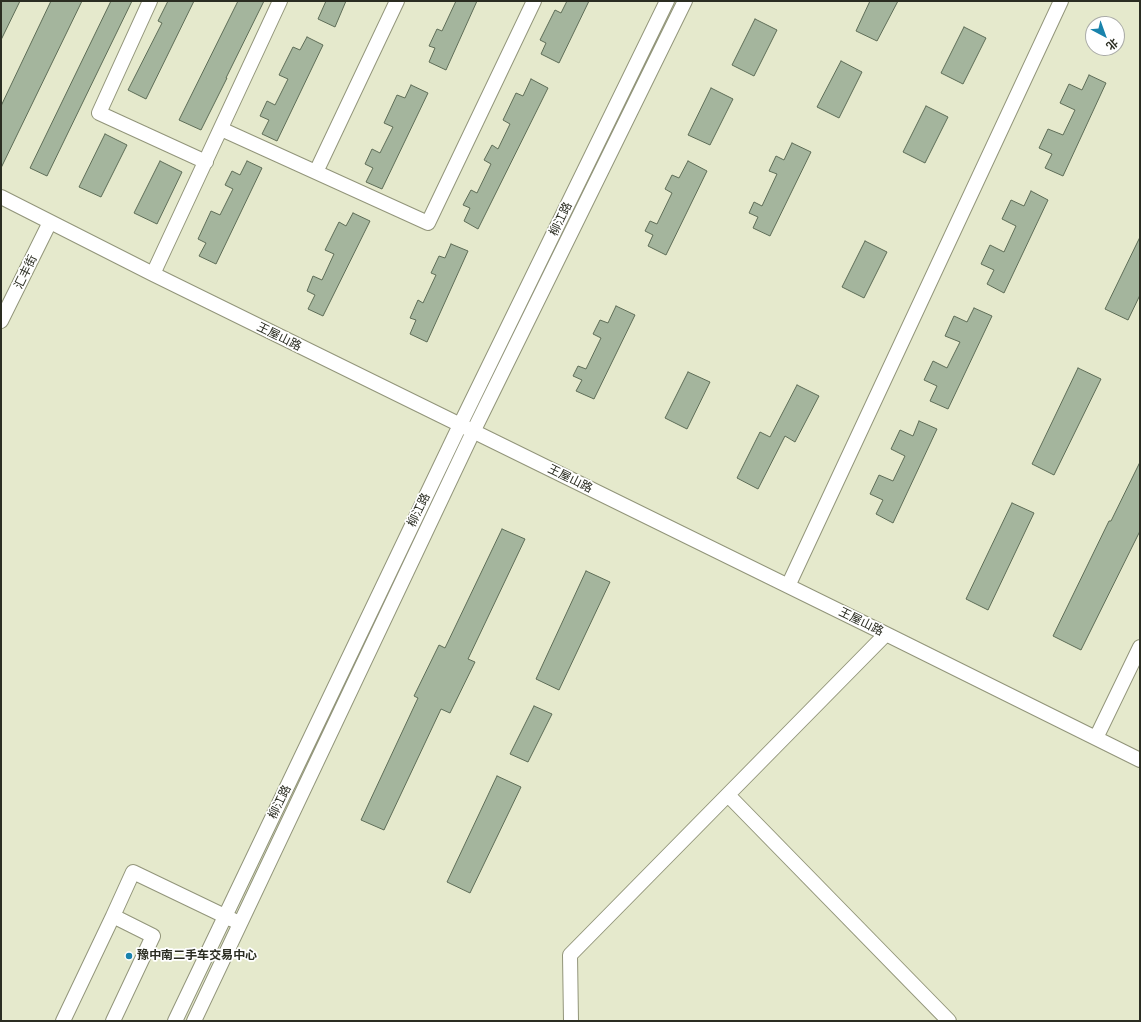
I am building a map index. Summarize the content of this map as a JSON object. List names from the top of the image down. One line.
{"streets":{"street":["柳江路","汇丰街","王屋山路"]},"crossings":[["柳江路","王屋山路"],["汇丰街","王屋山路"]],"places":["豫中南二手车交易中心"],"north":"bottom right"}
